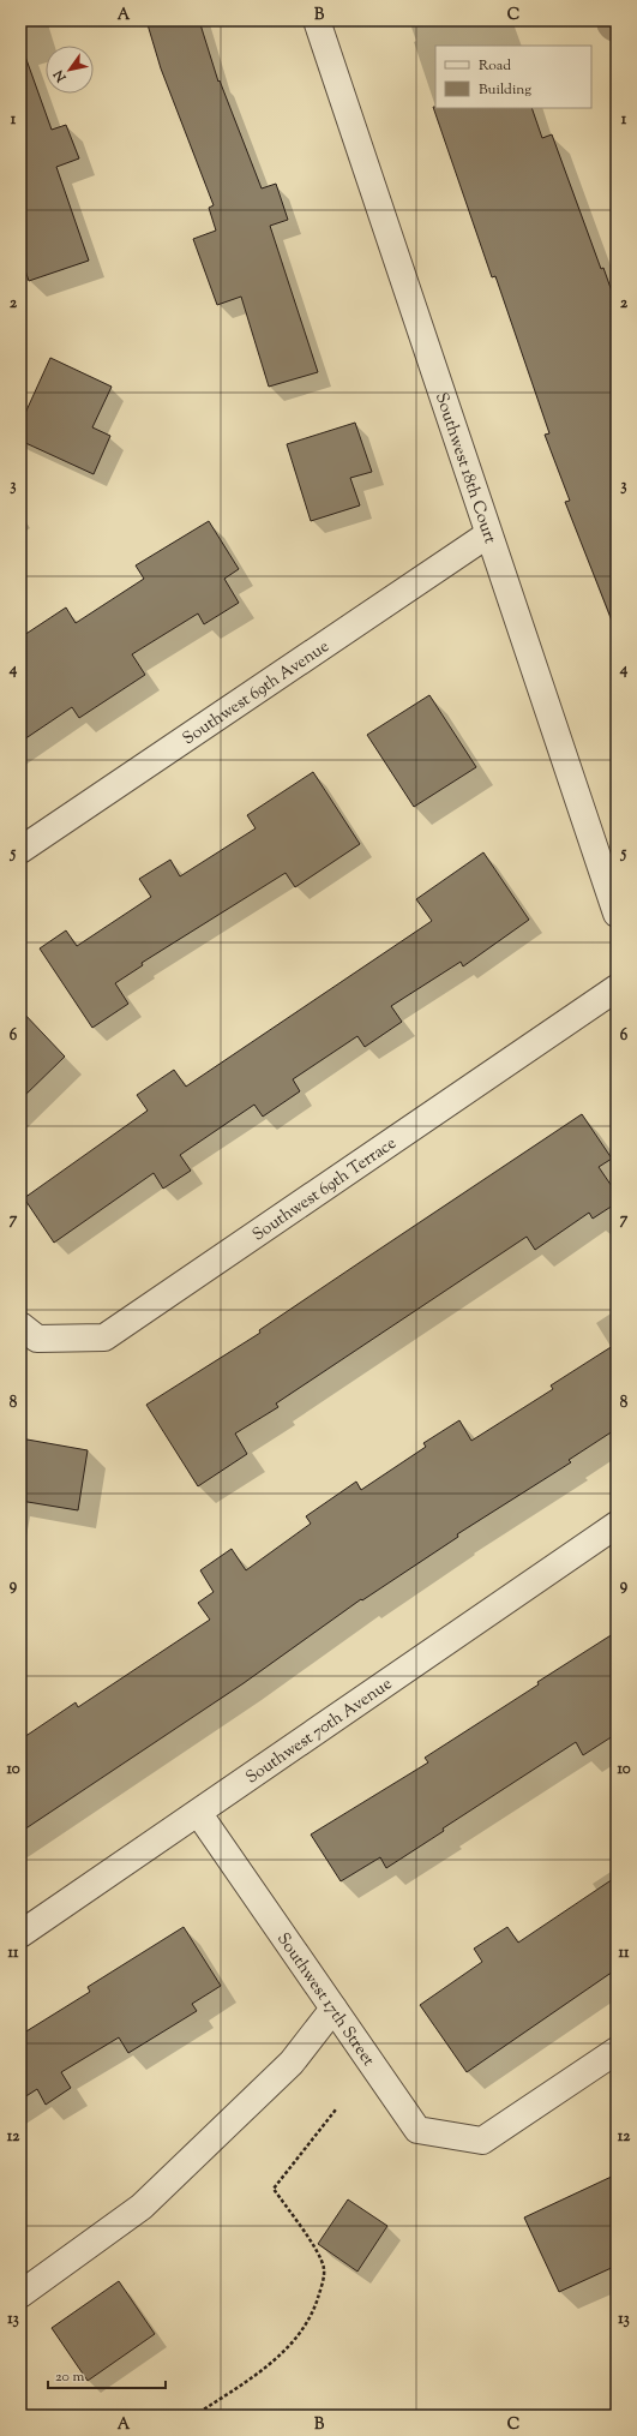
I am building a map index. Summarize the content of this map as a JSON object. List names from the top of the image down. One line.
{"streets":{"street":["Southwest 18th Court","Southwest 69th Avenue","Southwest 69th Terrace","Southwest 70th Avenue","Southwest 17th Street"]},"crossings":[["Southwest 18th Court","Southwest 69th Avenue"],["Southwest 70th Avenue","Southwest 17th Street"]],"legend":["Road","Building"],"scale_bar":"20 m","north":"bottom left","grid":{"columns":["A","B","C"],"rows":["1","2","3","4","5","6","7","8","9","10","11","12","13"]}}
